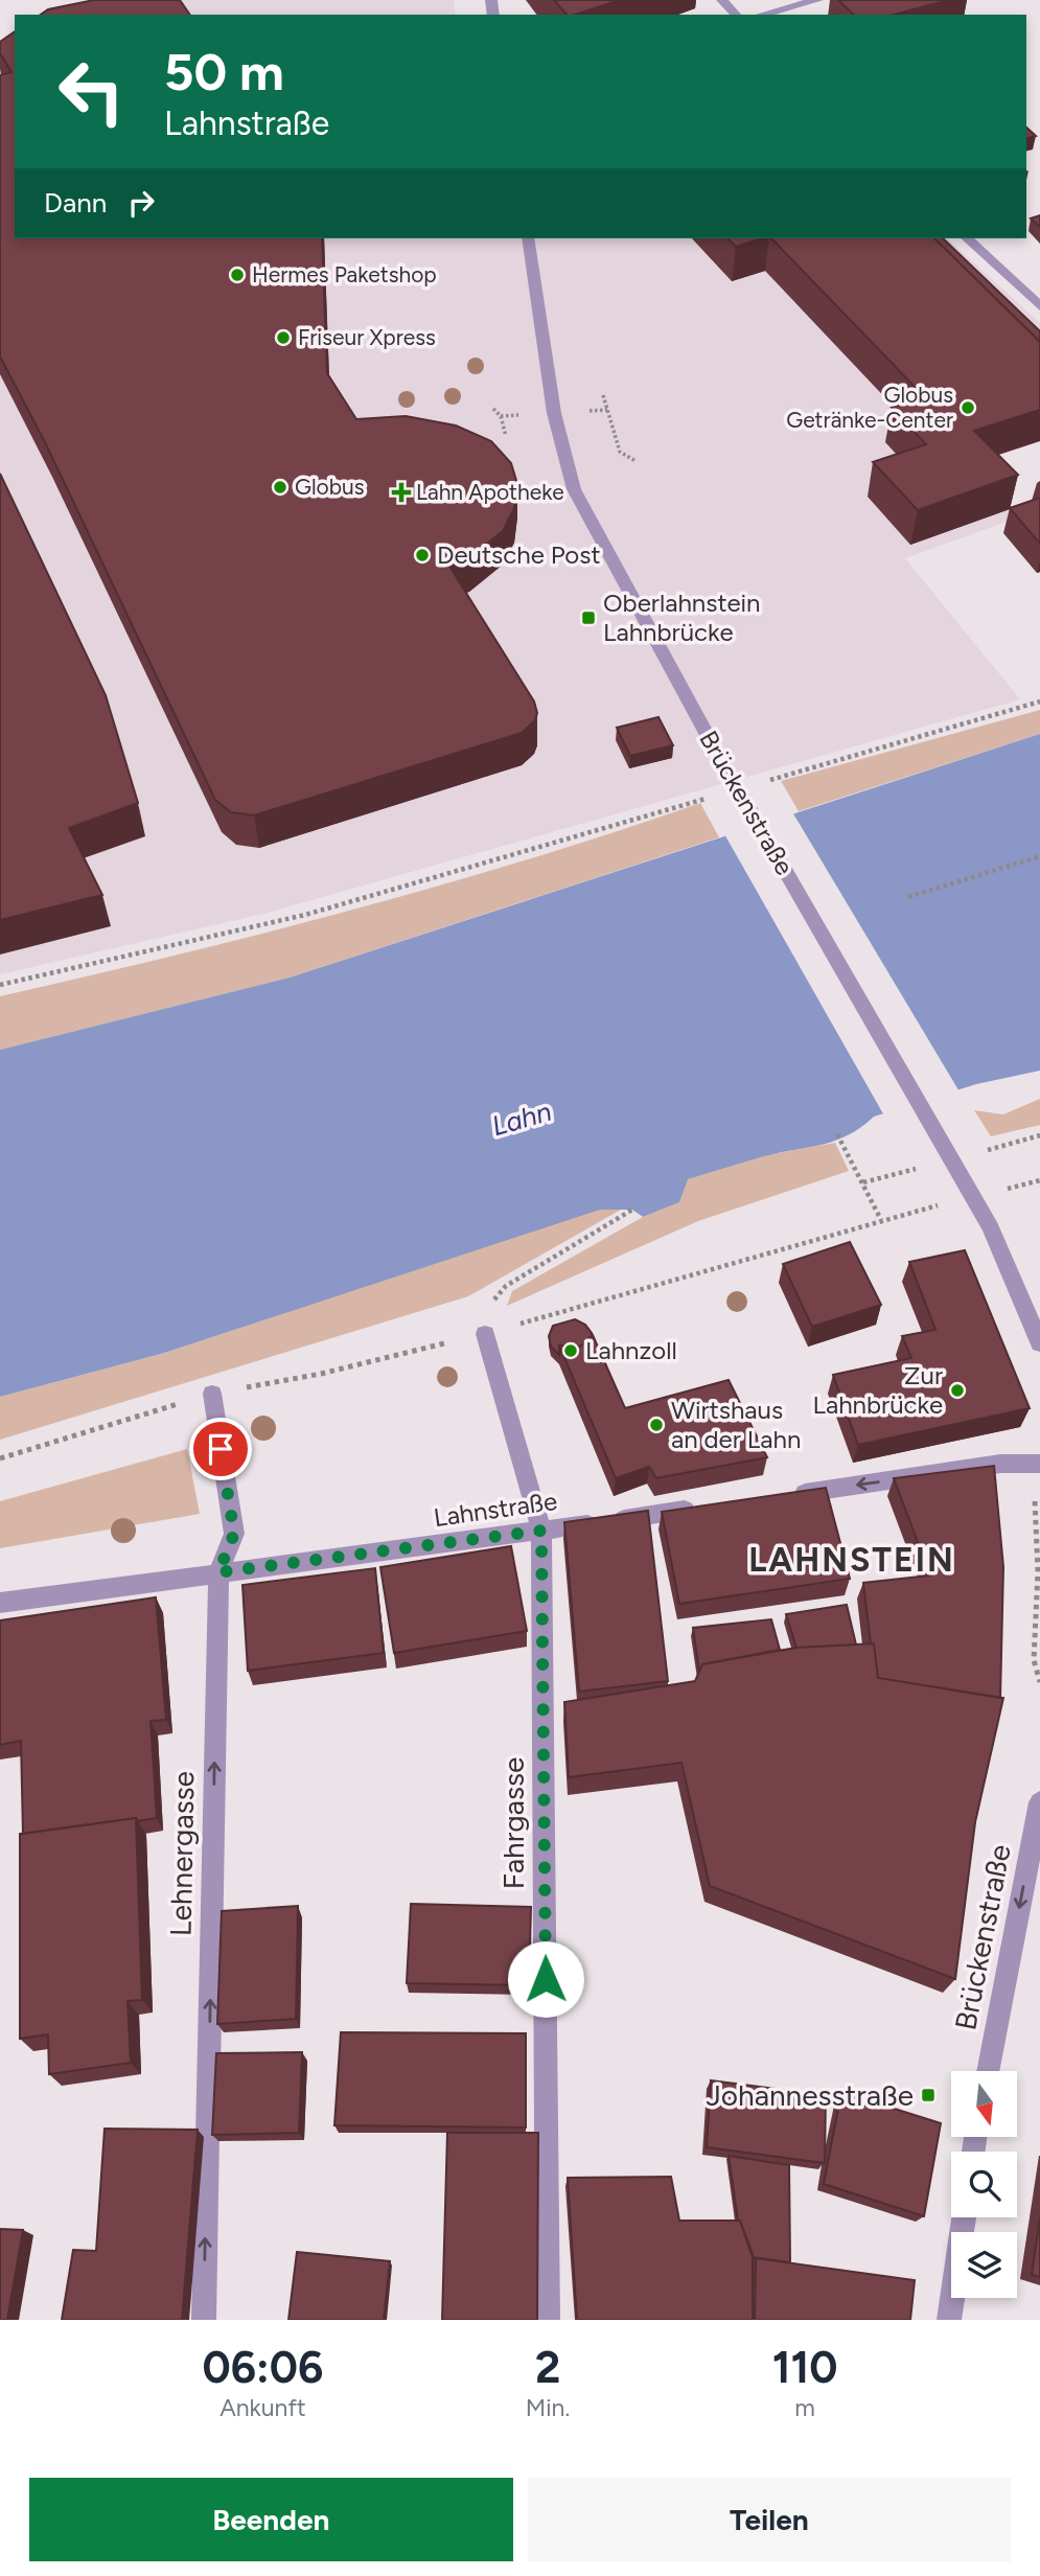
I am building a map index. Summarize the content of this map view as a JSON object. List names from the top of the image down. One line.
{"streets":{"street":["Brückenstraße","Lahnstraße","Fahrgasse","Lehnergasse"]},"crossings":[["Lahnstraße","Fahrgasse"],["Lahnstraße","Lehnergasse"]],"one_way":["Lehnergasse"],"districts":["LAHNSTEIN"],"water":["Lahn"],"places":{"other":["Hermes Paketshop","Friseur Xpress","Globus Getränke-Center","Globus","Deutsche Post","Lahnzoll","Zur Lahnbrücke","Wirtshaus an der Lahn"],"health":["Lahn Apotheke"],"transit":["Oberlahnstein Lahnbrücke","Johannesstraße"]},"north":"bottom","page":{"turn":["50 m","Lahnstraße"],"then":"Dann","eta":["06:06","Ankunft","2","Min.","110","m"],"buttons":["Beenden","Teilen"]}}
